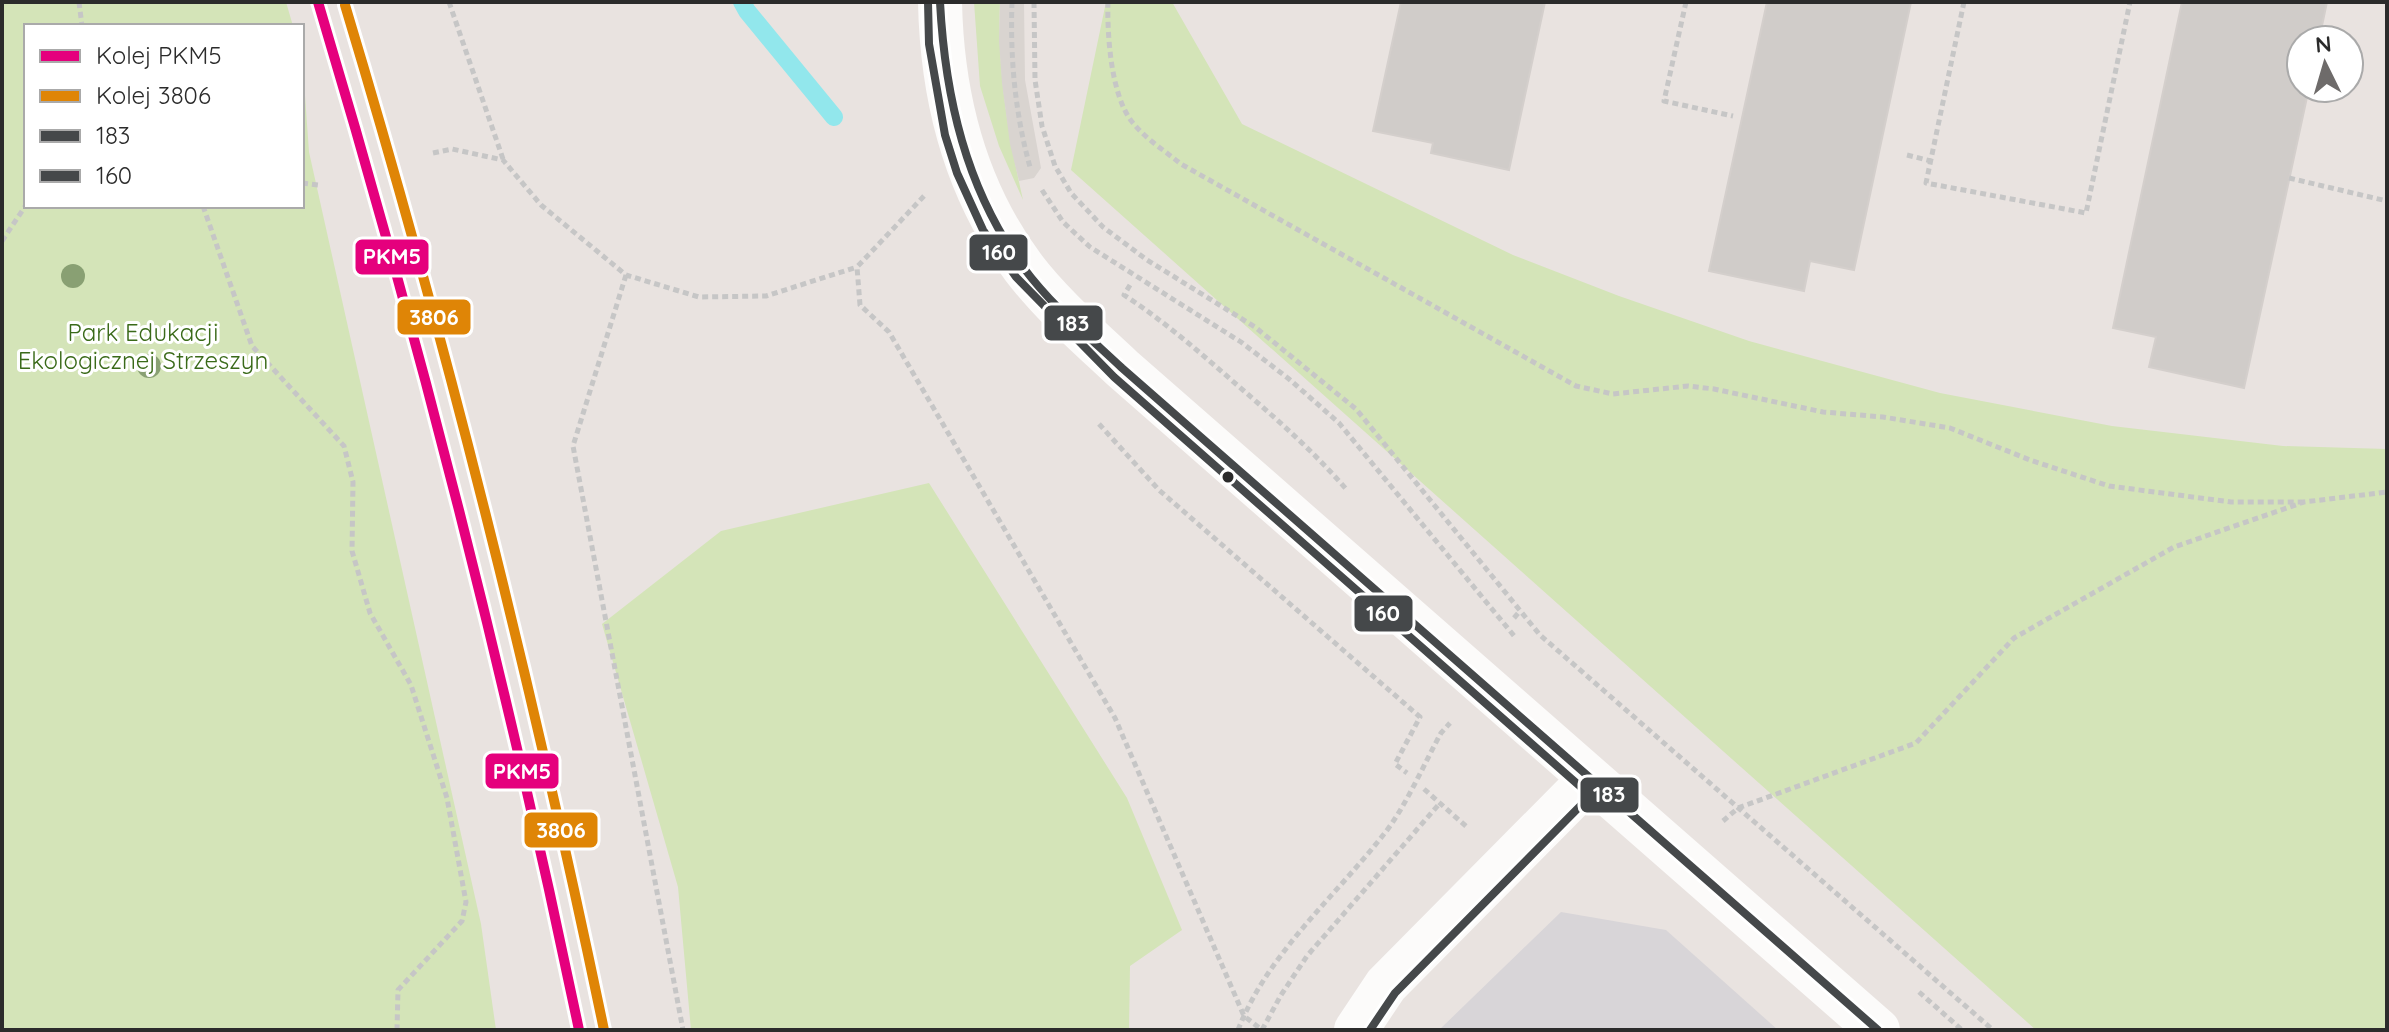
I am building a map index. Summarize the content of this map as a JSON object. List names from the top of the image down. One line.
{"parks":["Park Edukacji Ekologicznej Strzeszyn"],"lines":["rail line PKM5","transit line 183","transit line 160","rail line 3806"],"legend":["Kolej PKM5","Kolej 3806","183","160"],"north":"top"}
